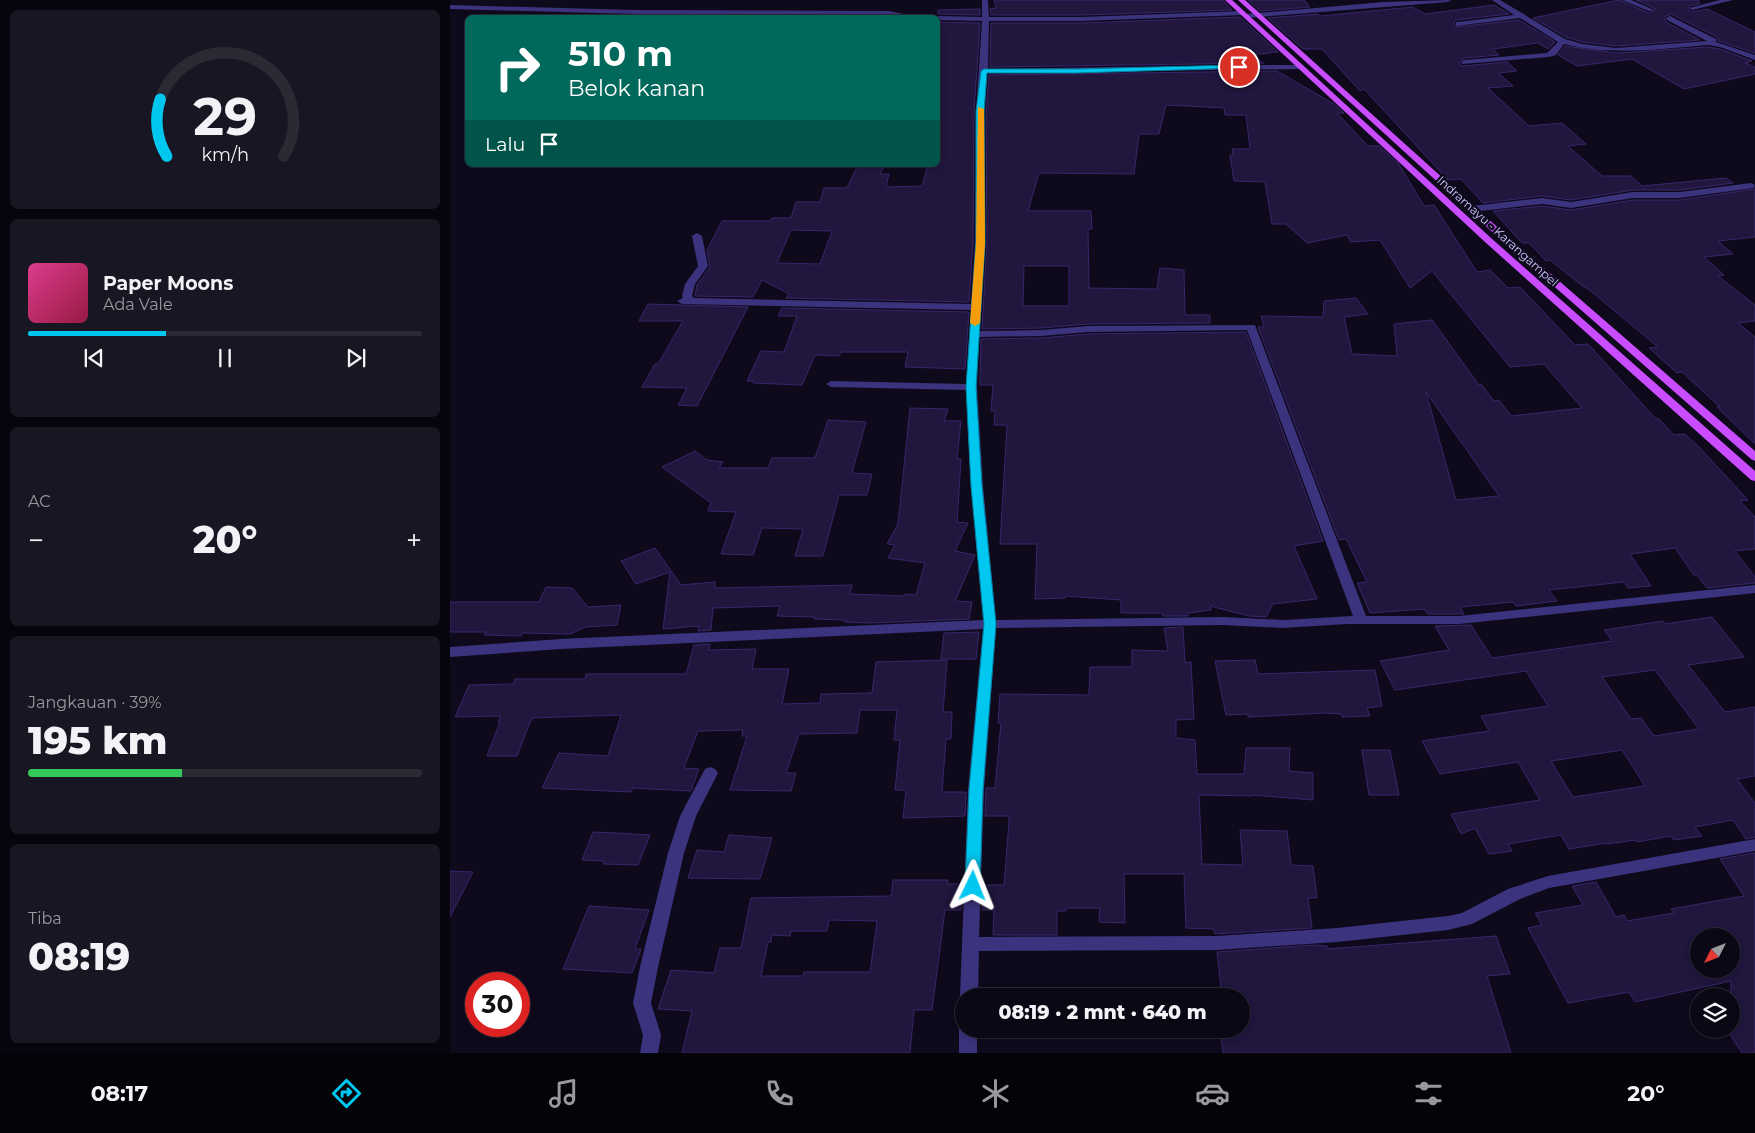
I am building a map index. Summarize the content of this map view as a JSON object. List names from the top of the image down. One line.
{"streets":{"main road":["Indramayu - Karangampel"]},"north":"bottom left","page":{"turn":["510 m","Belok kanan"],"then":"Lalu","song":["Paper Moons","Ada Vale"],"tile":["AC",["Jangkauan · 39%","195 km"],["Tiba","08:19"]],"heat":["−","20°","+"],"limit":"30","trip":"08:19 · 2 mnt · 640 m","tabs":["08:17","20°"],"gauge":["29","km/h"]}}
